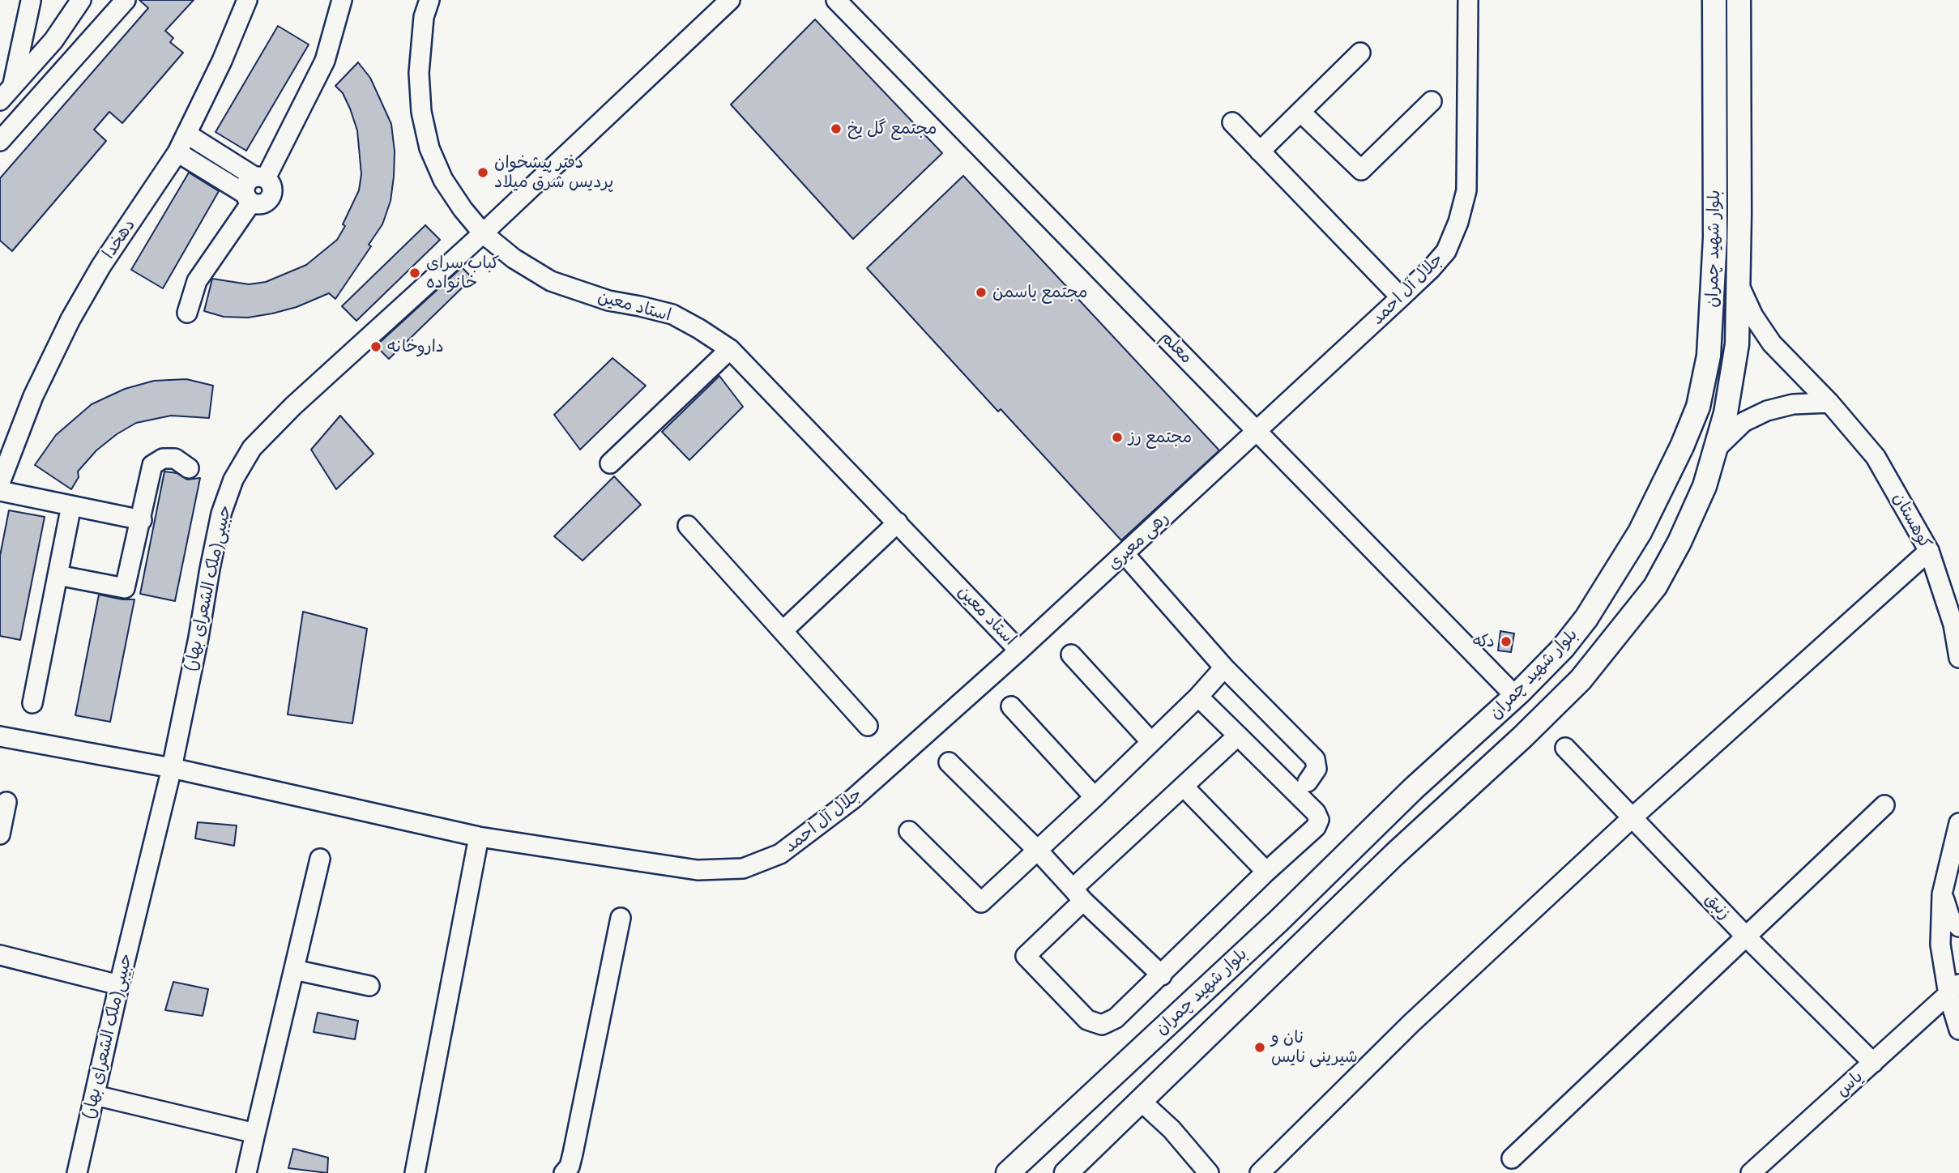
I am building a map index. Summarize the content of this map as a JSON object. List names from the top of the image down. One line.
{"streets":{"main road":["بلوار شهید چمران"],"street":["دهخدا","جلال آل احمد","استاد معین","معلم","کوهستان","رهی معیری","حبیبی(ملک الشعرای بهار)","زنبق","یاس"]},"crossings":[["بلوار شهید چمران","معلم"],["بلوار شهید چمران","کوهستان"],["جلال آل احمد","استاد معین"],["جلال آل احمد","معلم"],["جلال آل احمد","رهی معیری"],["جلال آل احمد","حبیبی(ملک الشعرای بهار)"],["استاد معین","رهی معیری"],["استاد معین","حبیبی(ملک الشعرای بهار)"],["معلم","رهی معیری"],["زنبق","یاس"]],"places":["مجتمع گل یخ","دفتر پیشخوان پردیس شرق میلاد","کباب سرای خانواده","مجتمع یاسمن","داروخانه","مجتمع رز","دکه","نان و شیرینی نایس"]}
